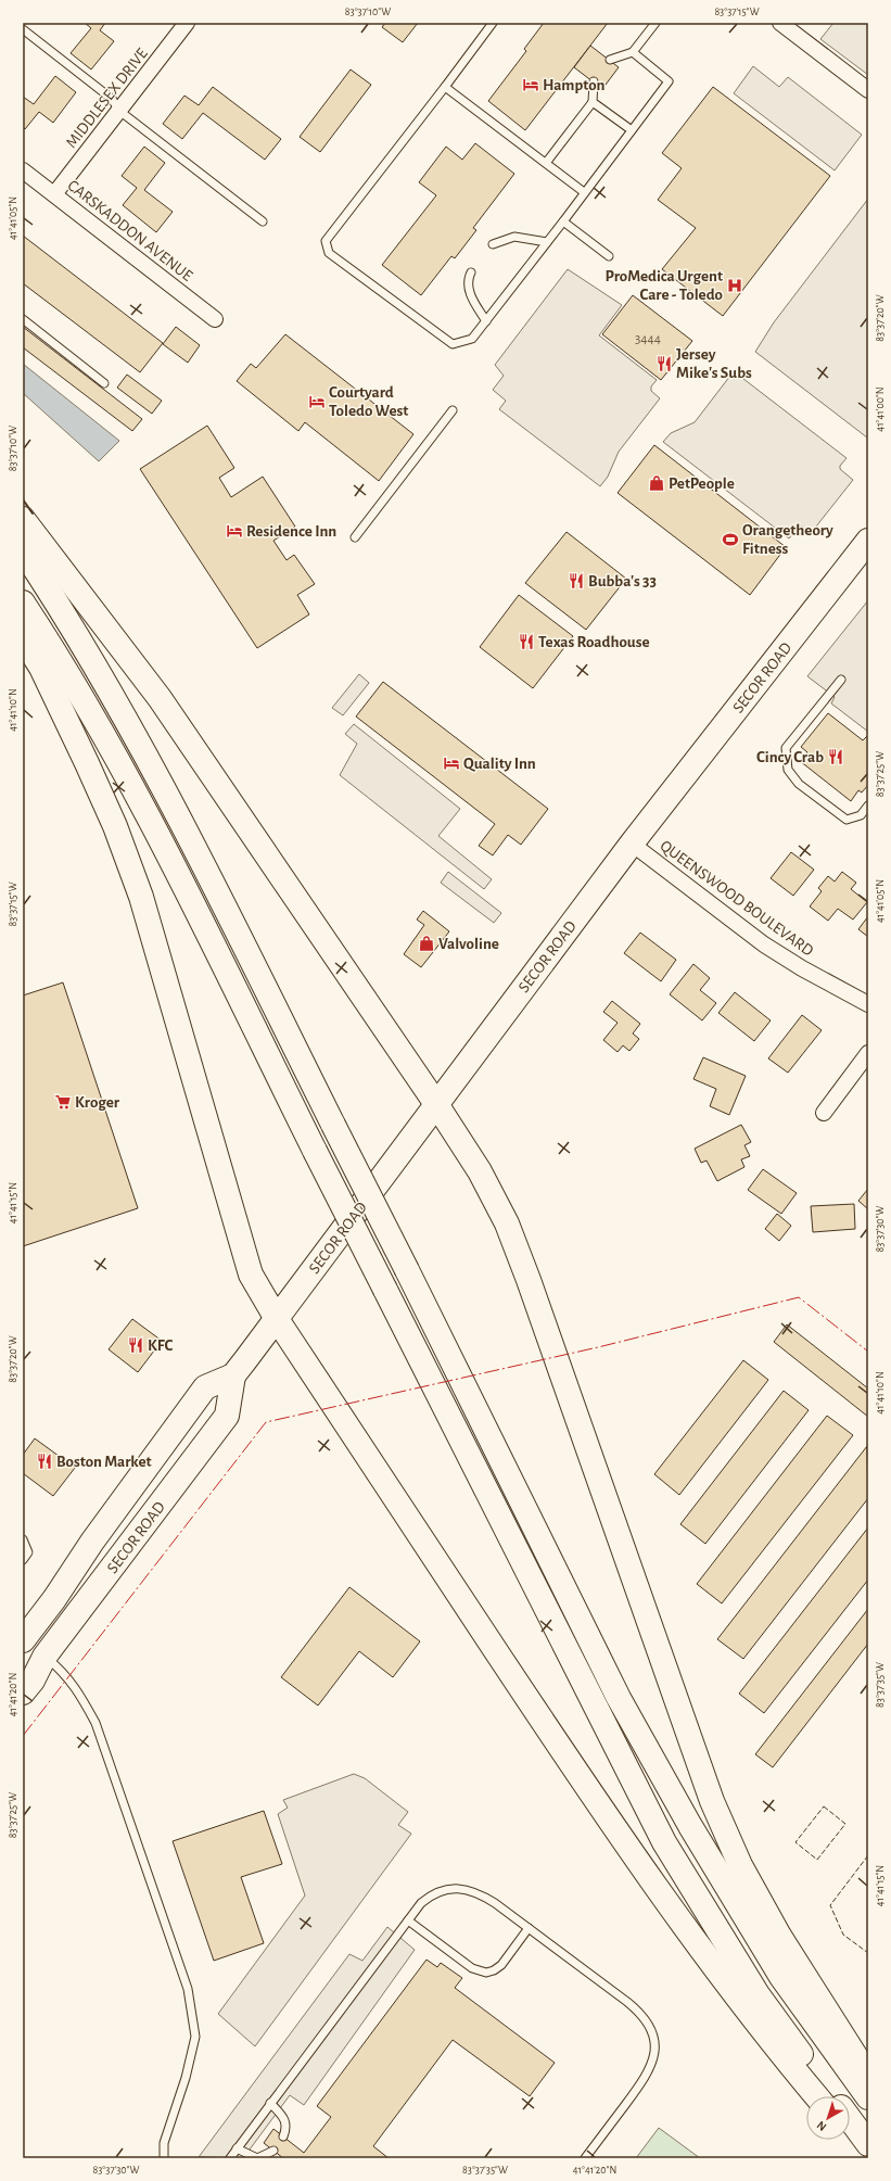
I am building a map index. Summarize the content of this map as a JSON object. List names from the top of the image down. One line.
{"streets":{"main road":["SECOR ROAD"],"street":["MIDDLESEX DRIVE","CARSKADDON AVENUE","QUEENSWOOD BOULEVARD"]},"crossings":[["MIDDLESEX DRIVE","CARSKADDON AVENUE"],["SECOR ROAD","QUEENSWOOD BOULEVARD"]],"places":{"hotel":["Hampton","Courtyard Toledo West","Residence Inn","Quality Inn"],"hospital":["ProMedica Urgent Care - Toledo"],"restaurant":["Jersey Mike's Subs","Bubba's 33","Texas Roadhouse","Cincy Crab","KFC","Boston Market"],"shop":["PetPeople","Valvoline"],"sports":["Orangetheory Fitness"],"supermarket":["Kroger"]},"house_numbers":["3444"],"north":"bottom left","coordinates":["83°37'10\"W","83°37'15\"W","41°41'05\"N","83°37'20\"W","41°41'00\"N","41°41'10\"N","83°37'25\"W","41°41'15\"N","83°37'30\"W","83°37'35\"W","41°41'20\"N"]}
